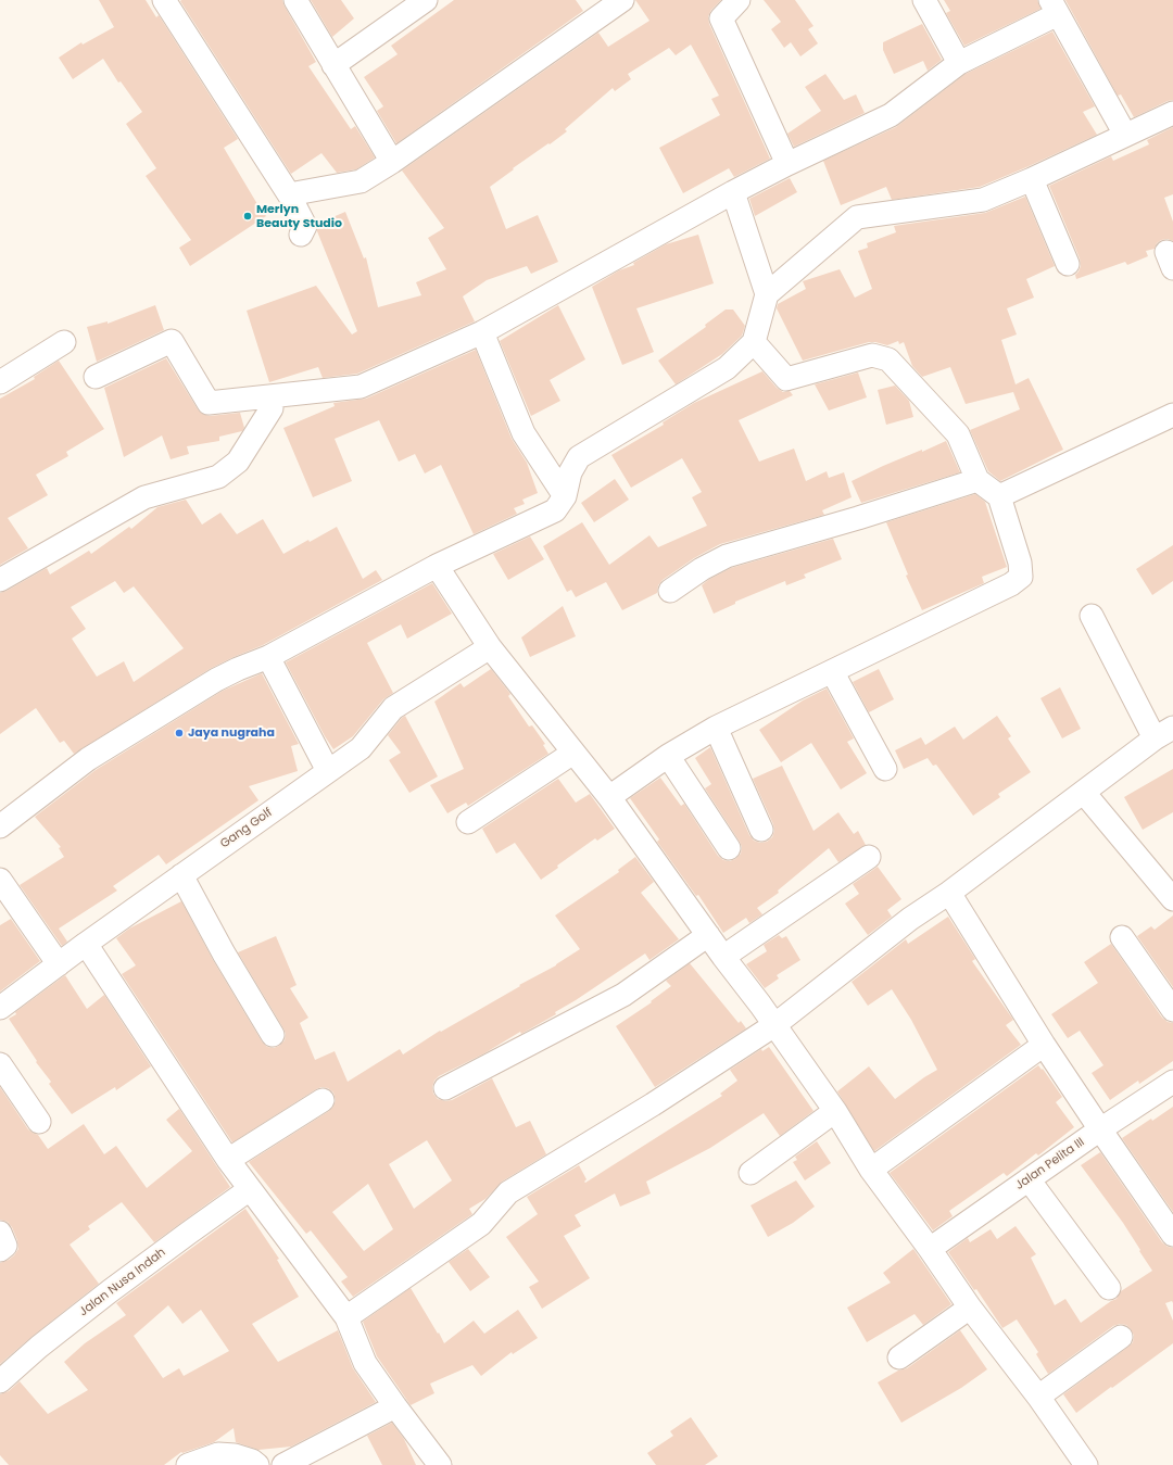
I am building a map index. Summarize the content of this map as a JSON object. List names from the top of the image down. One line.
{"streets":{"street":["Gang Golf","Jalan Pelita III","Jalan Nusa Indah"]},"places":["Merlyn Beauty Studio","Jaya nugraha"]}
